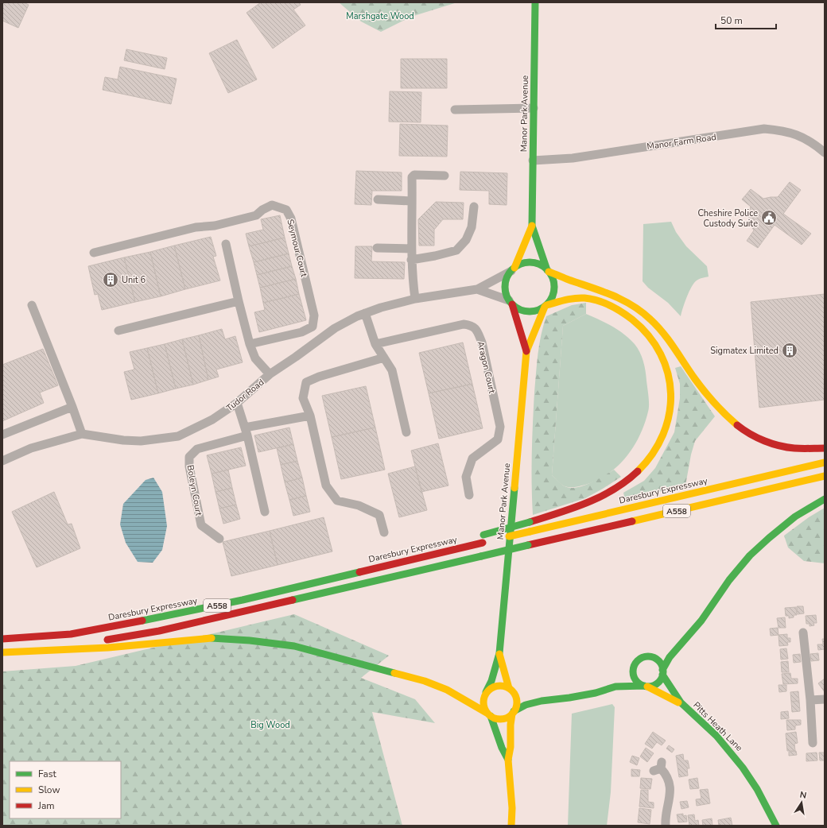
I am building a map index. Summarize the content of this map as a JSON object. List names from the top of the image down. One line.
{"streets":{"main road":["Manor Park Avenue","Daresbury Expressway","A558","Pitts Heath Lane"],"street":["Manor Farm Road","Seymour Court","Aragon Court","Tudor Road","Boleyn Court"]},"crossings":[["Manor Park Avenue","Manor Farm Road"],["Manor Park Avenue","Tudor Road"],["Manor Park Avenue","Pitts Heath Lane"]],"parks":["Marshgate Wood","Big Wood"],"places":{"public building":["Cheshire Police Custody Suite"],"building":["Unit 6","Sigmatex Limited"]},"legend":["Fast","Slow","Jam"],"scale_bar":"50 m","north":"top"}
